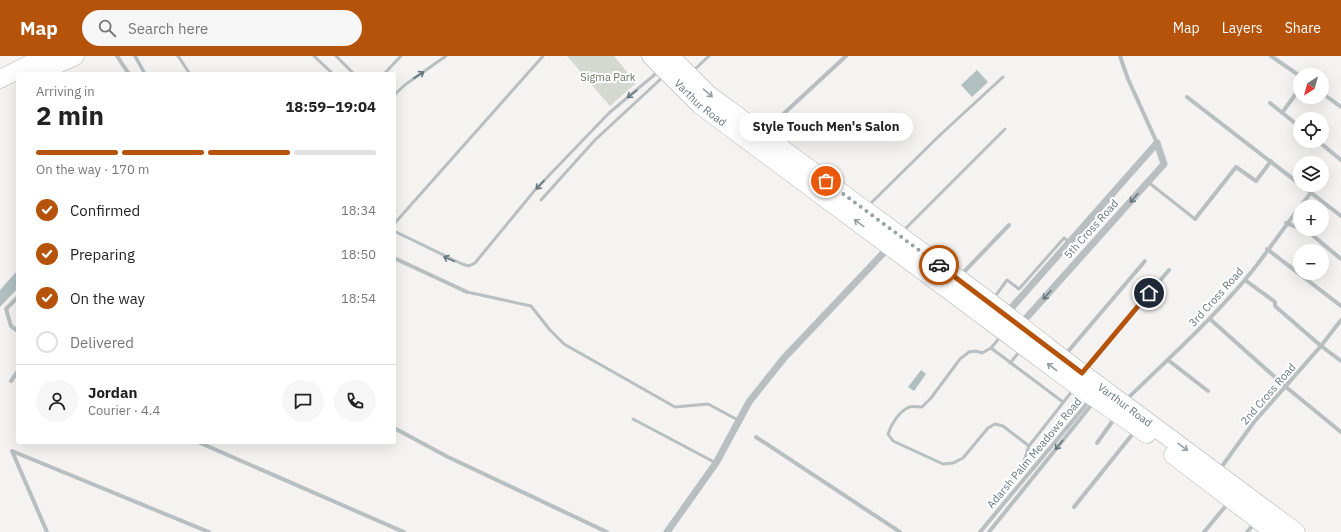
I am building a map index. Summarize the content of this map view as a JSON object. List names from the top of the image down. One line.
{"streets":{"main road":["Varthur Road"],"street":["5th Cross Road","3rd Cross Road","2nd Cross Road","Adarsh Palm Meadows Road"]},"crossings":[["Varthur Road","5th Cross Road"],["Varthur Road","3rd Cross Road"],["Varthur Road","2nd Cross Road"],["Varthur Road","Adarsh Palm Meadows Road"]],"parks":["Sigma Park"],"places":["Style Touch Men's Salon"],"north":"bottom left","page":{"header":"Map","search":"Search here","nav":["Map","Layers","Share"],"map_buttons":["+","−"],"heading":["2 min","Arriving in","18:59–19:04"],"panel":["Jordan","Courier · 4.4"],"bubble":"Style Touch Men's Salon","bar":"On the way · 170 m","list":[["Confirmed","18:34"],["Preparing","18:50"],["On the way","18:54"],"Delivered"]}}
